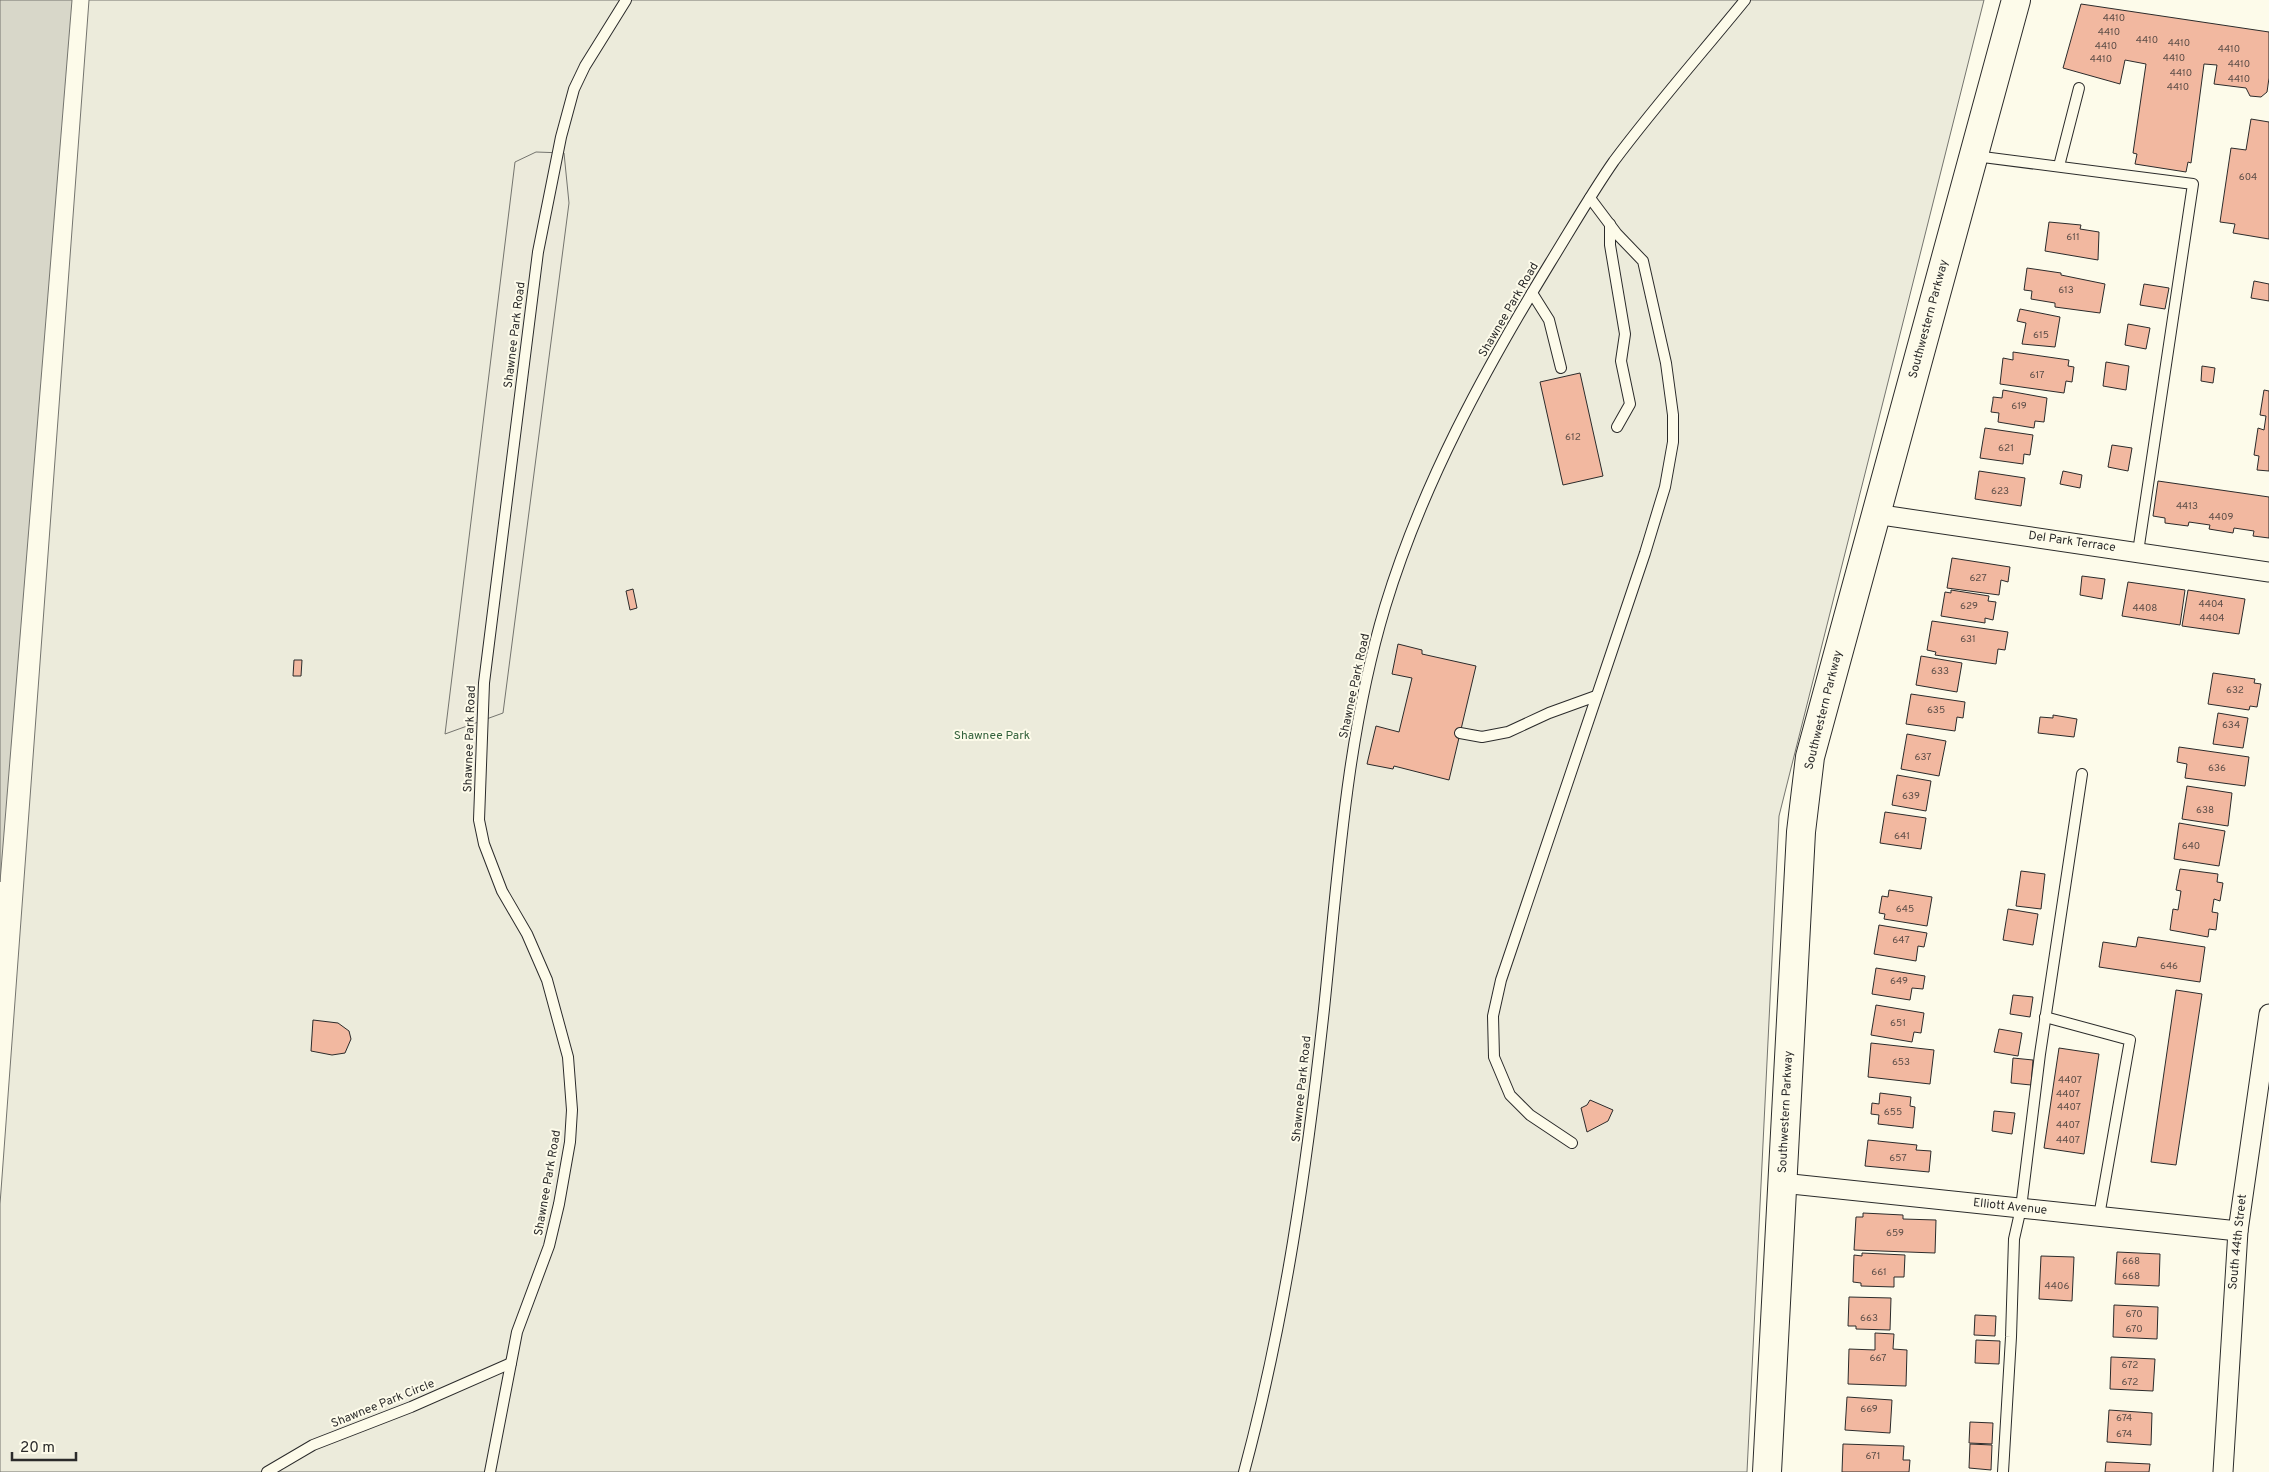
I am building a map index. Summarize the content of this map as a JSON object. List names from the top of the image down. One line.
{"streets":{"street":["Southwestern Parkway","Del Park Terrace","Elliott Avenue","South 44th Street"],"lane":["Shawnee Park Road","Shawnee Park Circle"]},"crossings":[["Shawnee Park Road","Shawnee Park Circle"],["Southwestern Parkway","Del Park Terrace"],["Southwestern Parkway","Elliott Avenue"],["Elliott Avenue","South 44th Street"]],"parks":["Shawnee Park"],"house_numbers":["4410","4410","4410","4410","4410","4410","4410","4410","4410","4410","4410","4410","604","611","613","615","617","619","612","621","623","4413","4409","627","4404","629","4408","4404","631","633","632","635","634","637","636","639","638","641","640","645","647","646","649","651","653","4407","4407","4407","655","4407","4407","657","659","668","661","668","4406","670","663","670","667","672","672","669","674","674","671"],"scale_bar":"20 m"}
